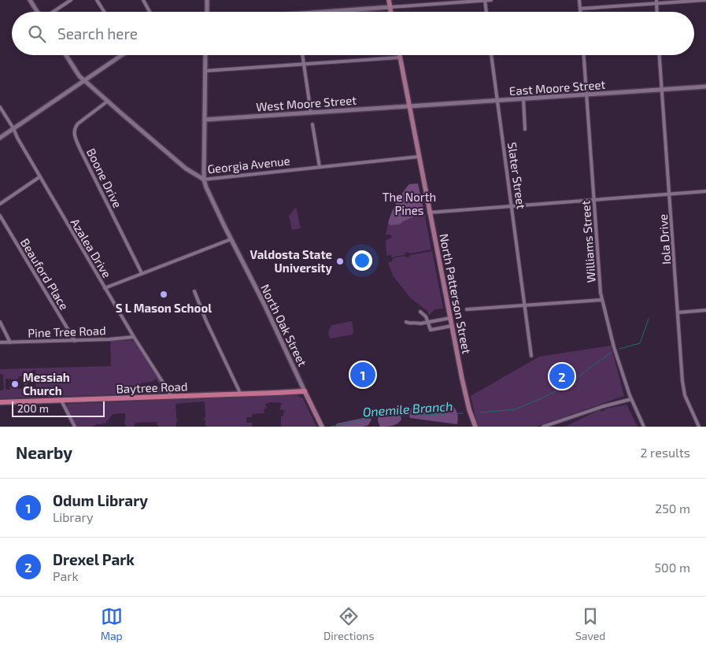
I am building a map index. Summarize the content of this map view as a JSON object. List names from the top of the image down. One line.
{"streets":{"main road":["North Patterson Street","North Oak Street","Baytree Road"],"street":["East Moore Street","West Moore Street","Georgia Avenue","Slater Street","Boone Drive","Iola Drive","Williams Street","Azalea Drive","Beauford Place","Pine Tree Road"]},"crossings":[["East Moore Street","West Moore Street"],["East Moore Street","Slater Street"],["East Moore Street","Iola Drive"],["East Moore Street","Williams Street"],["East Moore Street","North Patterson Street"],["West Moore Street","North Patterson Street"],["West Moore Street","North Oak Street"],["Georgia Avenue","Boone Drive"],["Georgia Avenue","North Patterson Street"],["Georgia Avenue","North Oak Street"],["Azalea Drive","Pine Tree Road"],["Azalea Drive","Baytree Road"],["Beauford Place","Pine Tree Road"],["North Oak Street","Baytree Road"]],"water":["Onemile Branch"],"parks":["The North Pines"],"places":["Valdosta State University","S L Mason School","Messiah Church"],"scale_bar":"200 m","page":{"search":"Search here","pins":["1","2"],"scale":"200 m","heading":["Nearby","2 results"],"list":[{"mark":"1","name":"Odum Library","note":"Library","value":"250 m"},{"mark":"2","name":"Drexel Park","note":"Park","value":"500 m"}],"nav":["Map","Directions","Saved"]}}
